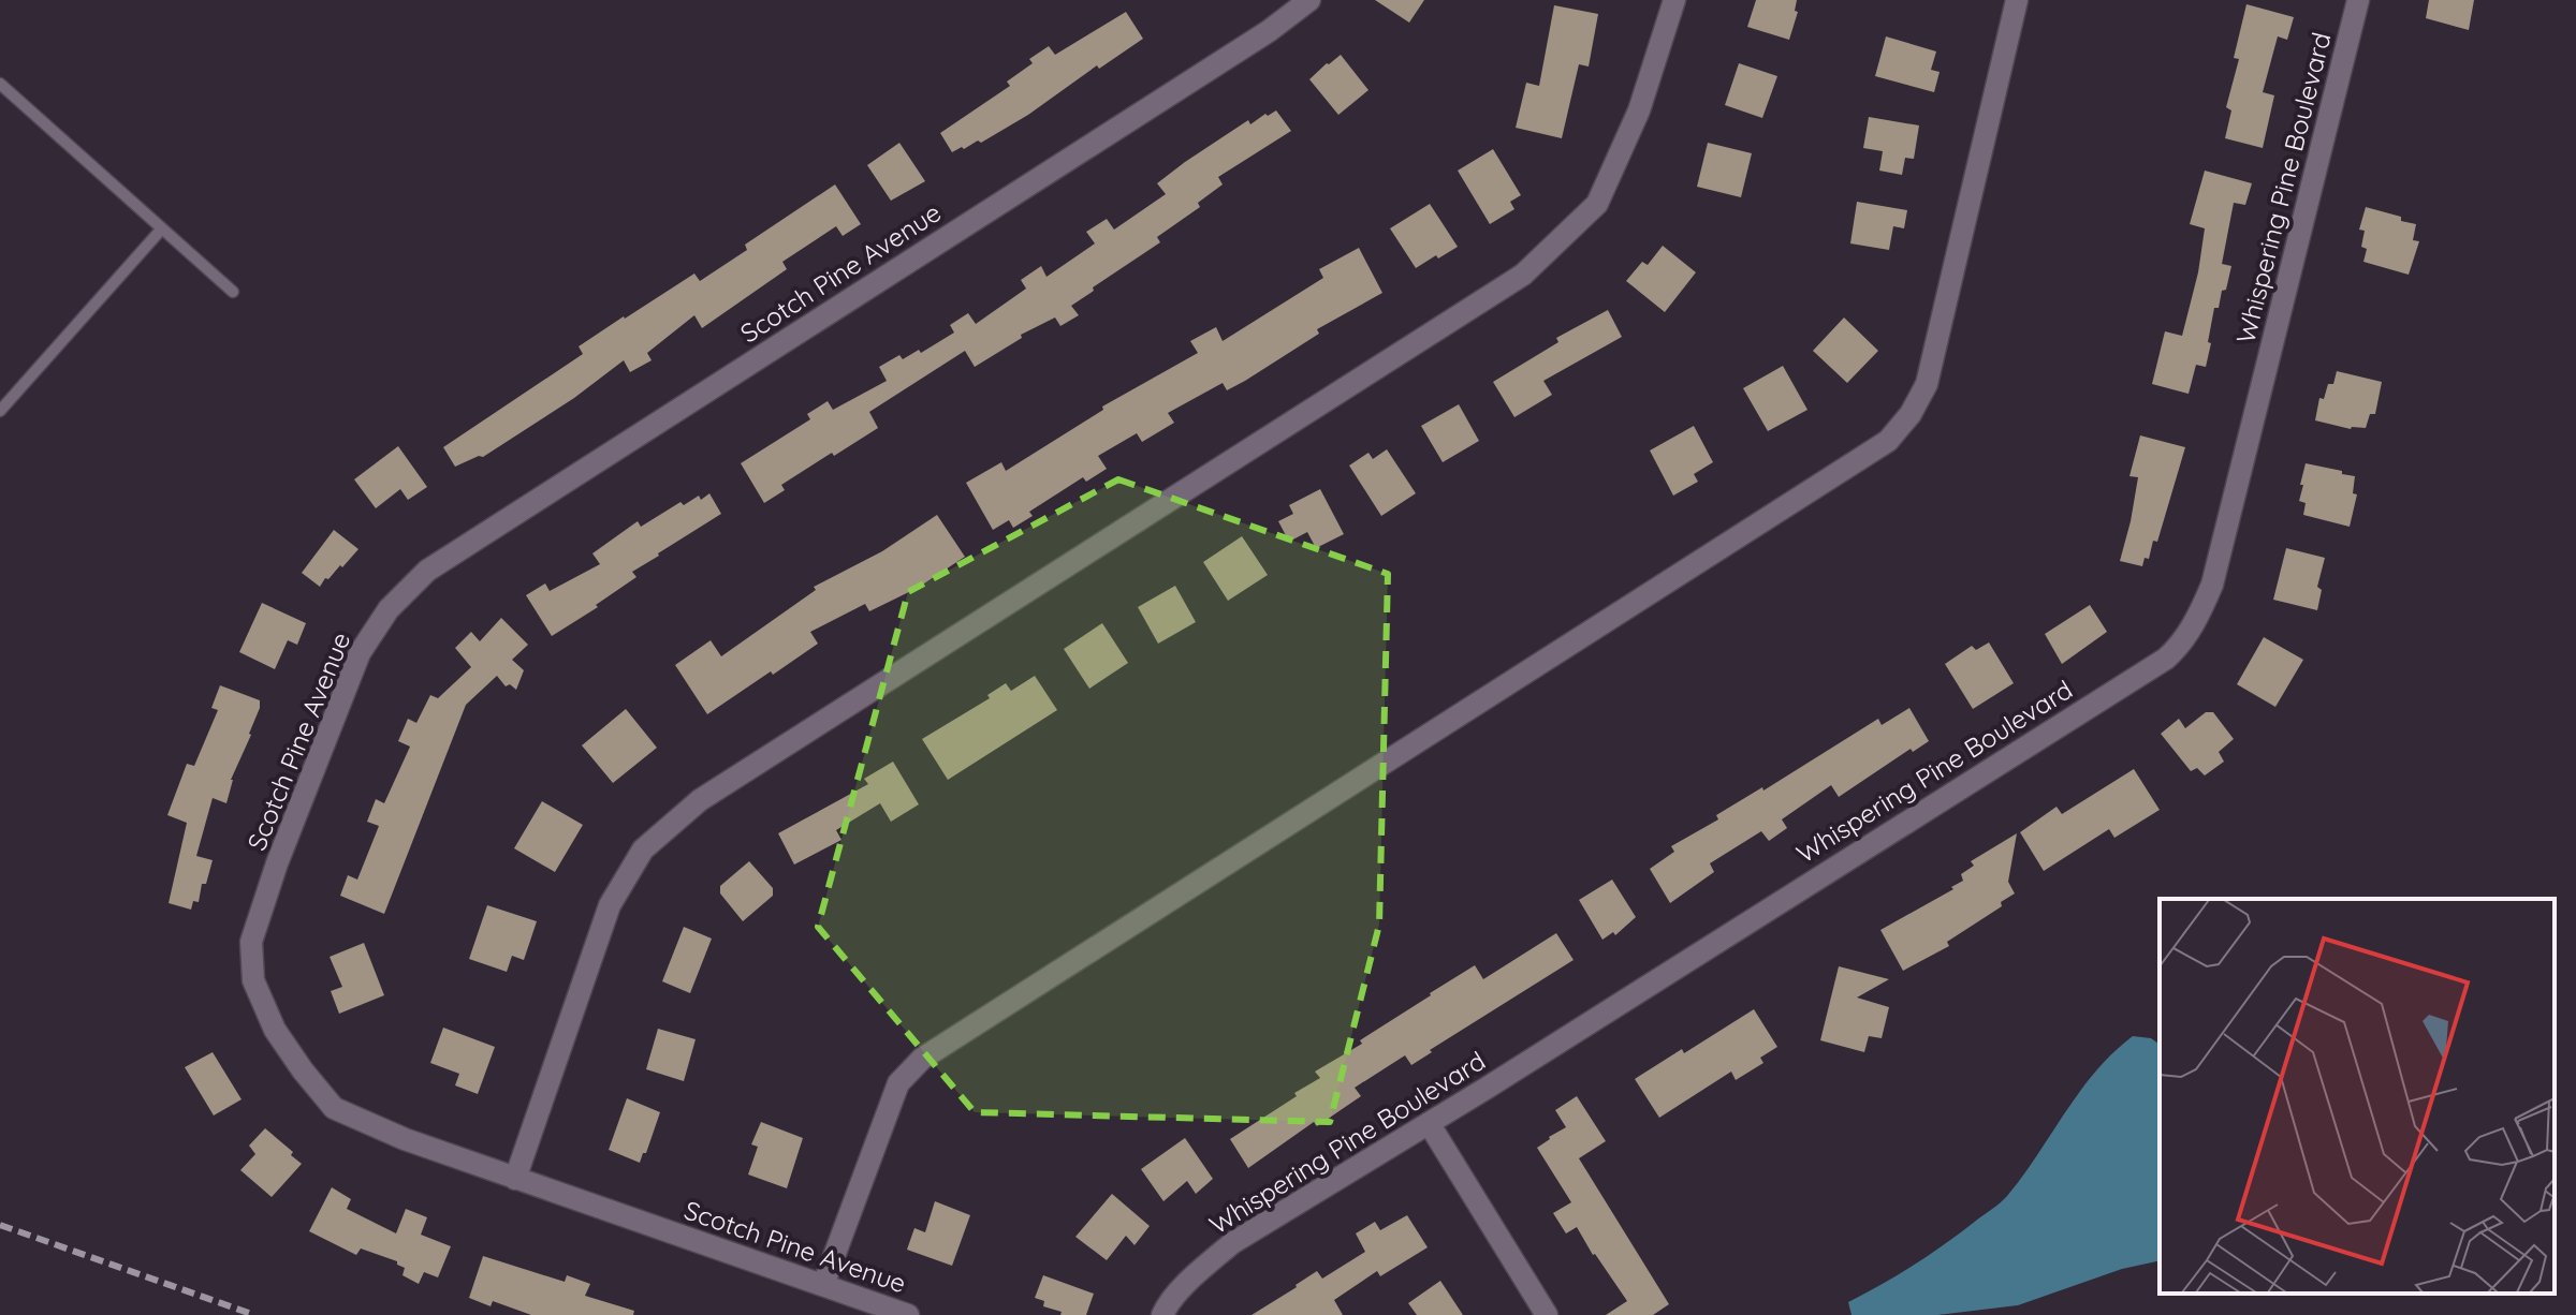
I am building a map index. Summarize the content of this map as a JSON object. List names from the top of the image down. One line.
{"streets":{"street":["Whispering Pine Boulevard","Scotch Pine Avenue"]}}
